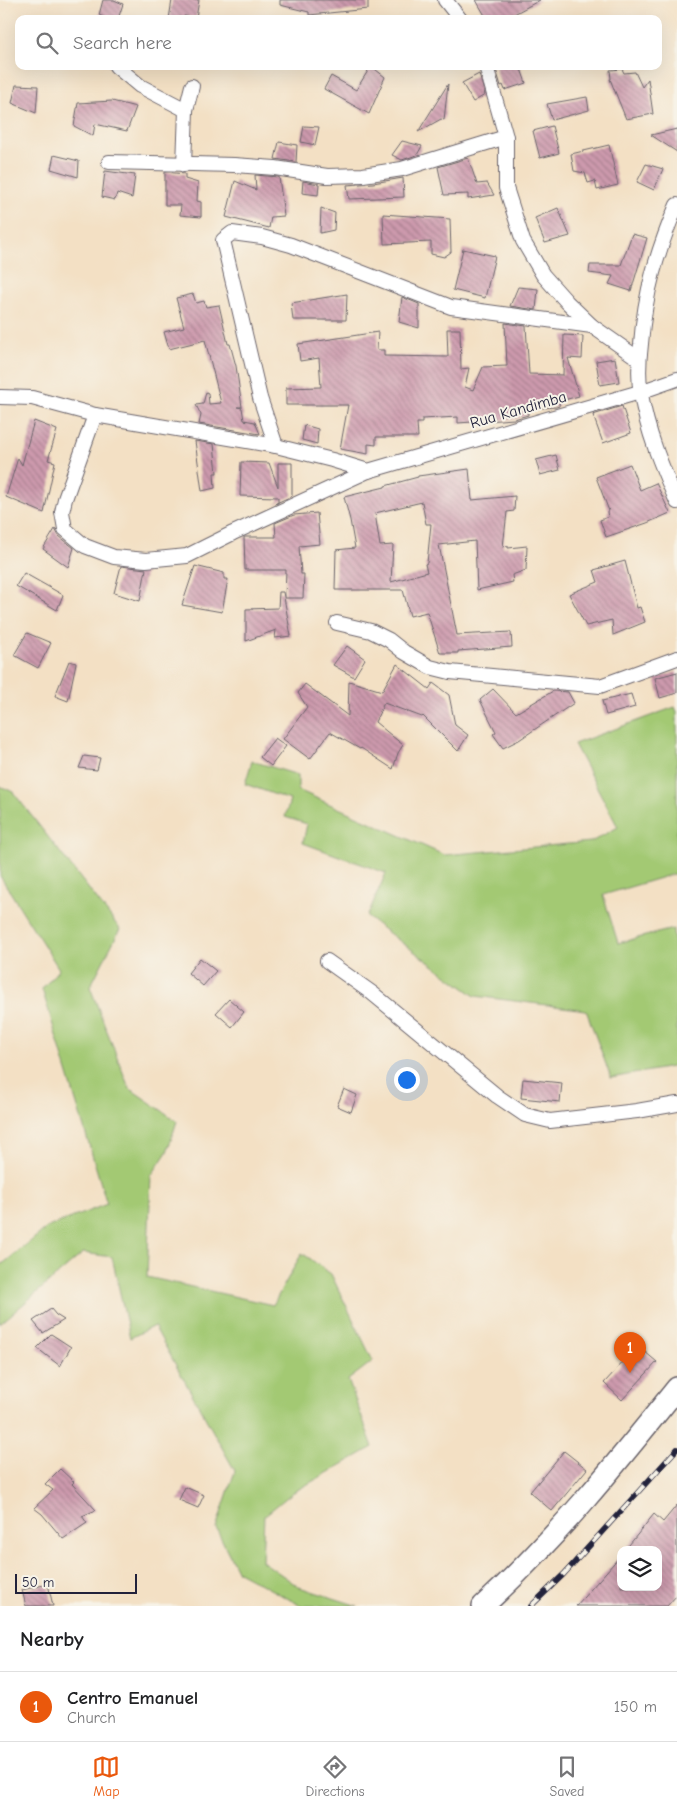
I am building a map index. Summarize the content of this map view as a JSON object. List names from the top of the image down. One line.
{"streets":{"street":["Rua Kandimba"]},"scale_bar":"50 m","page":{"search":"Search here","pins":"1","scale":"50 m","heading":"Nearby","list":[{"mark":"1","name":"Centro Emanuel","note":"Church","value":"150 m"}],"nav":["Map","Directions","Saved"]}}
